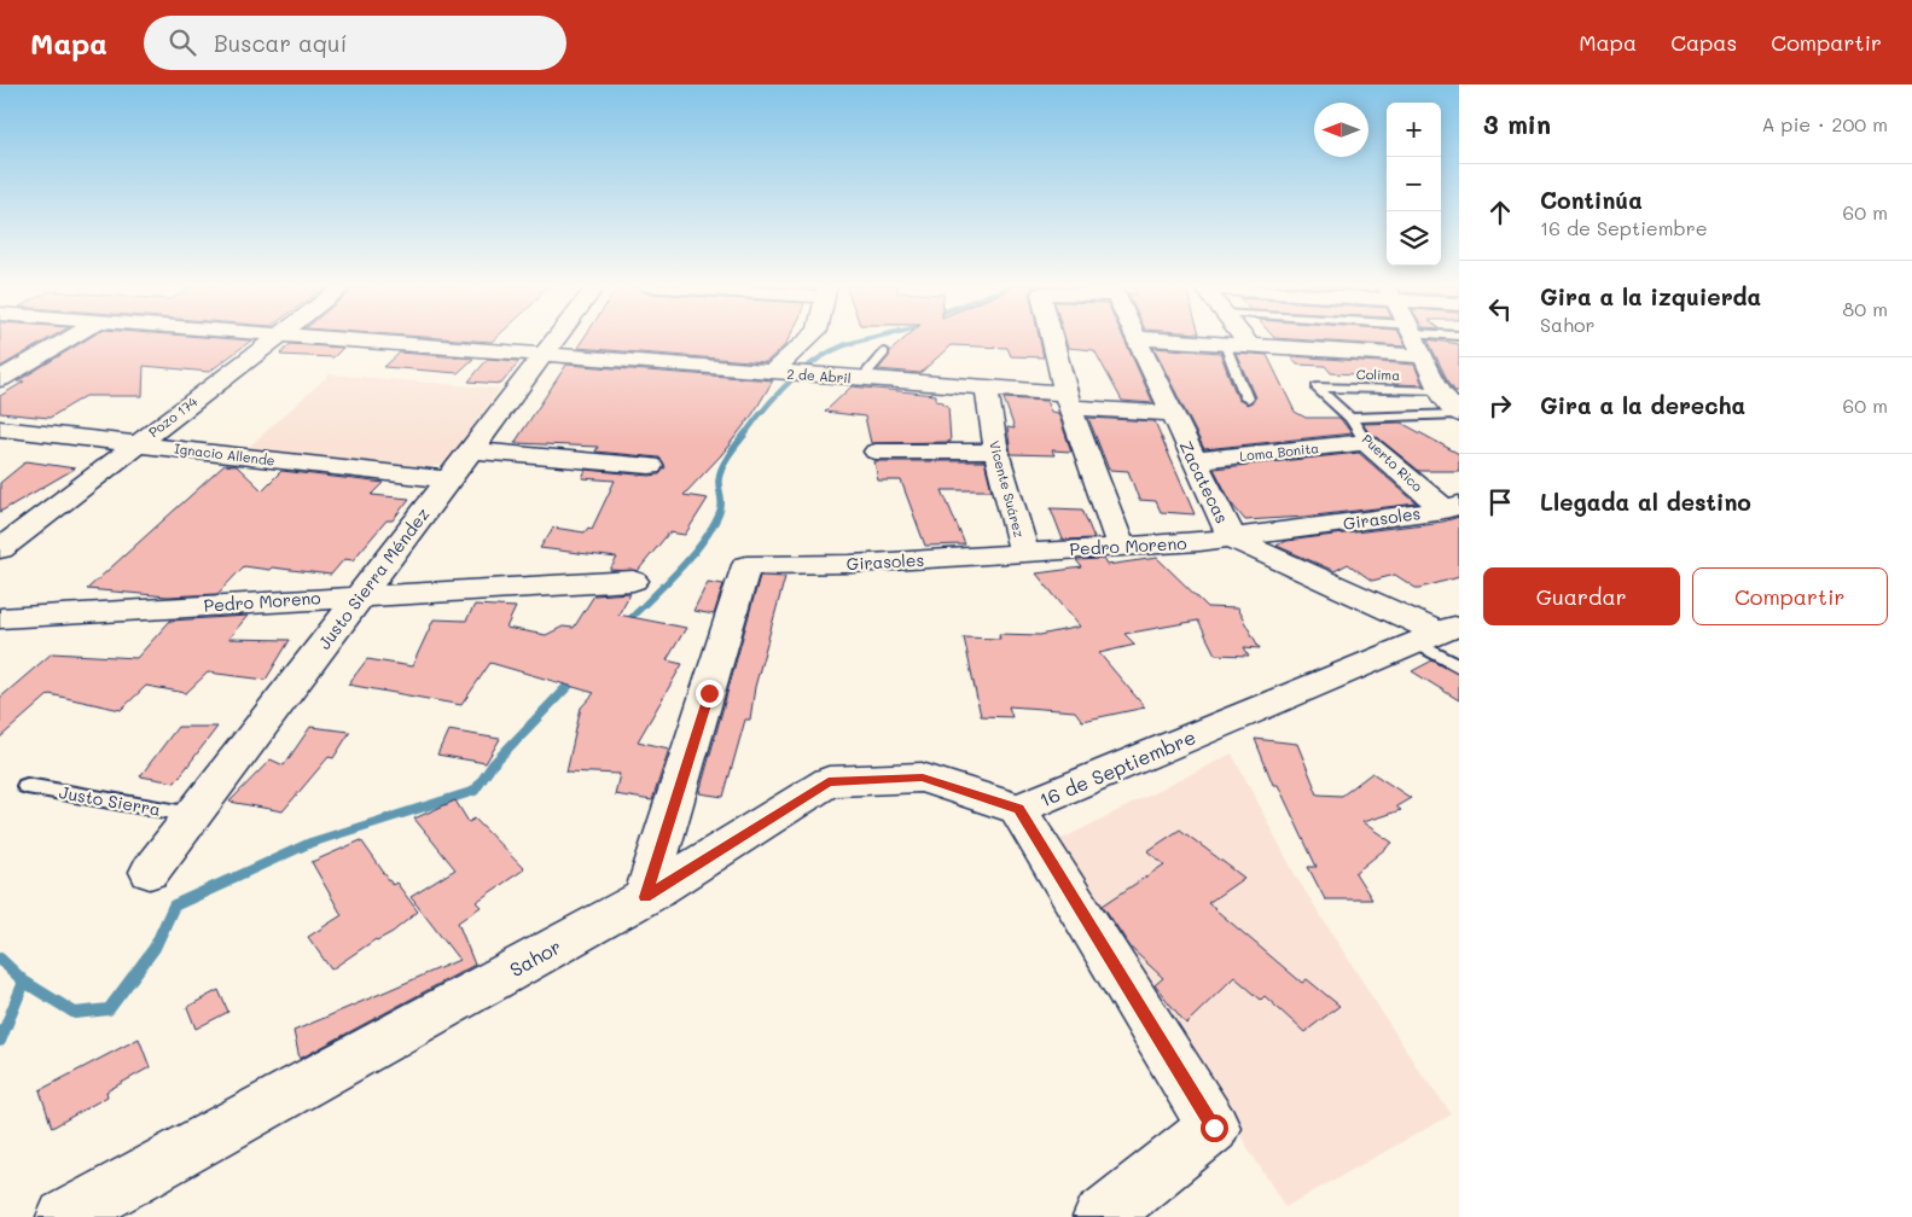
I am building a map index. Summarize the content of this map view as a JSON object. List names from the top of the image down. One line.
{"streets":{"street":["2 de Abril","Pozo 174","Loma Bonita","Ignacio Allende","Puerto Rico","Zacatecas","Vicente Suárez","Girasoles","Pedro Moreno","Justo Sierra Méndez","16 de Septiembre","Sahor"],"lane":["Colima","Justo Sierra"]},"crossings":[["Colima","Puerto Rico"],["2 de Abril","Zacatecas"],["2 de Abril","Vicente Suárez"],["2 de Abril","Justo Sierra Méndez"],["Pozo 174","Ignacio Allende"],["Loma Bonita","Puerto Rico"],["Loma Bonita","Zacatecas"],["Ignacio Allende","Justo Sierra Méndez"],["Puerto Rico","Girasoles"],["Zacatecas","Girasoles"],["Zacatecas","Pedro Moreno"],["Zacatecas","16 de Septiembre"],["Vicente Suárez","Girasoles"],["Vicente Suárez","Pedro Moreno"],["Girasoles","Pedro Moreno"],["Girasoles","Sahor"],["Pedro Moreno","Justo Sierra Méndez"],["Justo Sierra Méndez","Justo Sierra"],["16 de Septiembre","Sahor"]],"north":"left","page":{"header":"Mapa","search":"Buscar aquí","nav":["Mapa","Capas","Compartir"],"heading":["3 min","A pie · 200 m"],"map_buttons":["+","−"],"list":[["Continúa","16 de Septiembre","60 m"],["Gira a la izquierda","Sahor","80 m"],["Gira a la derecha","60 m"],"Llegada al destino"],"buttons":["Guardar","Compartir"]}}
